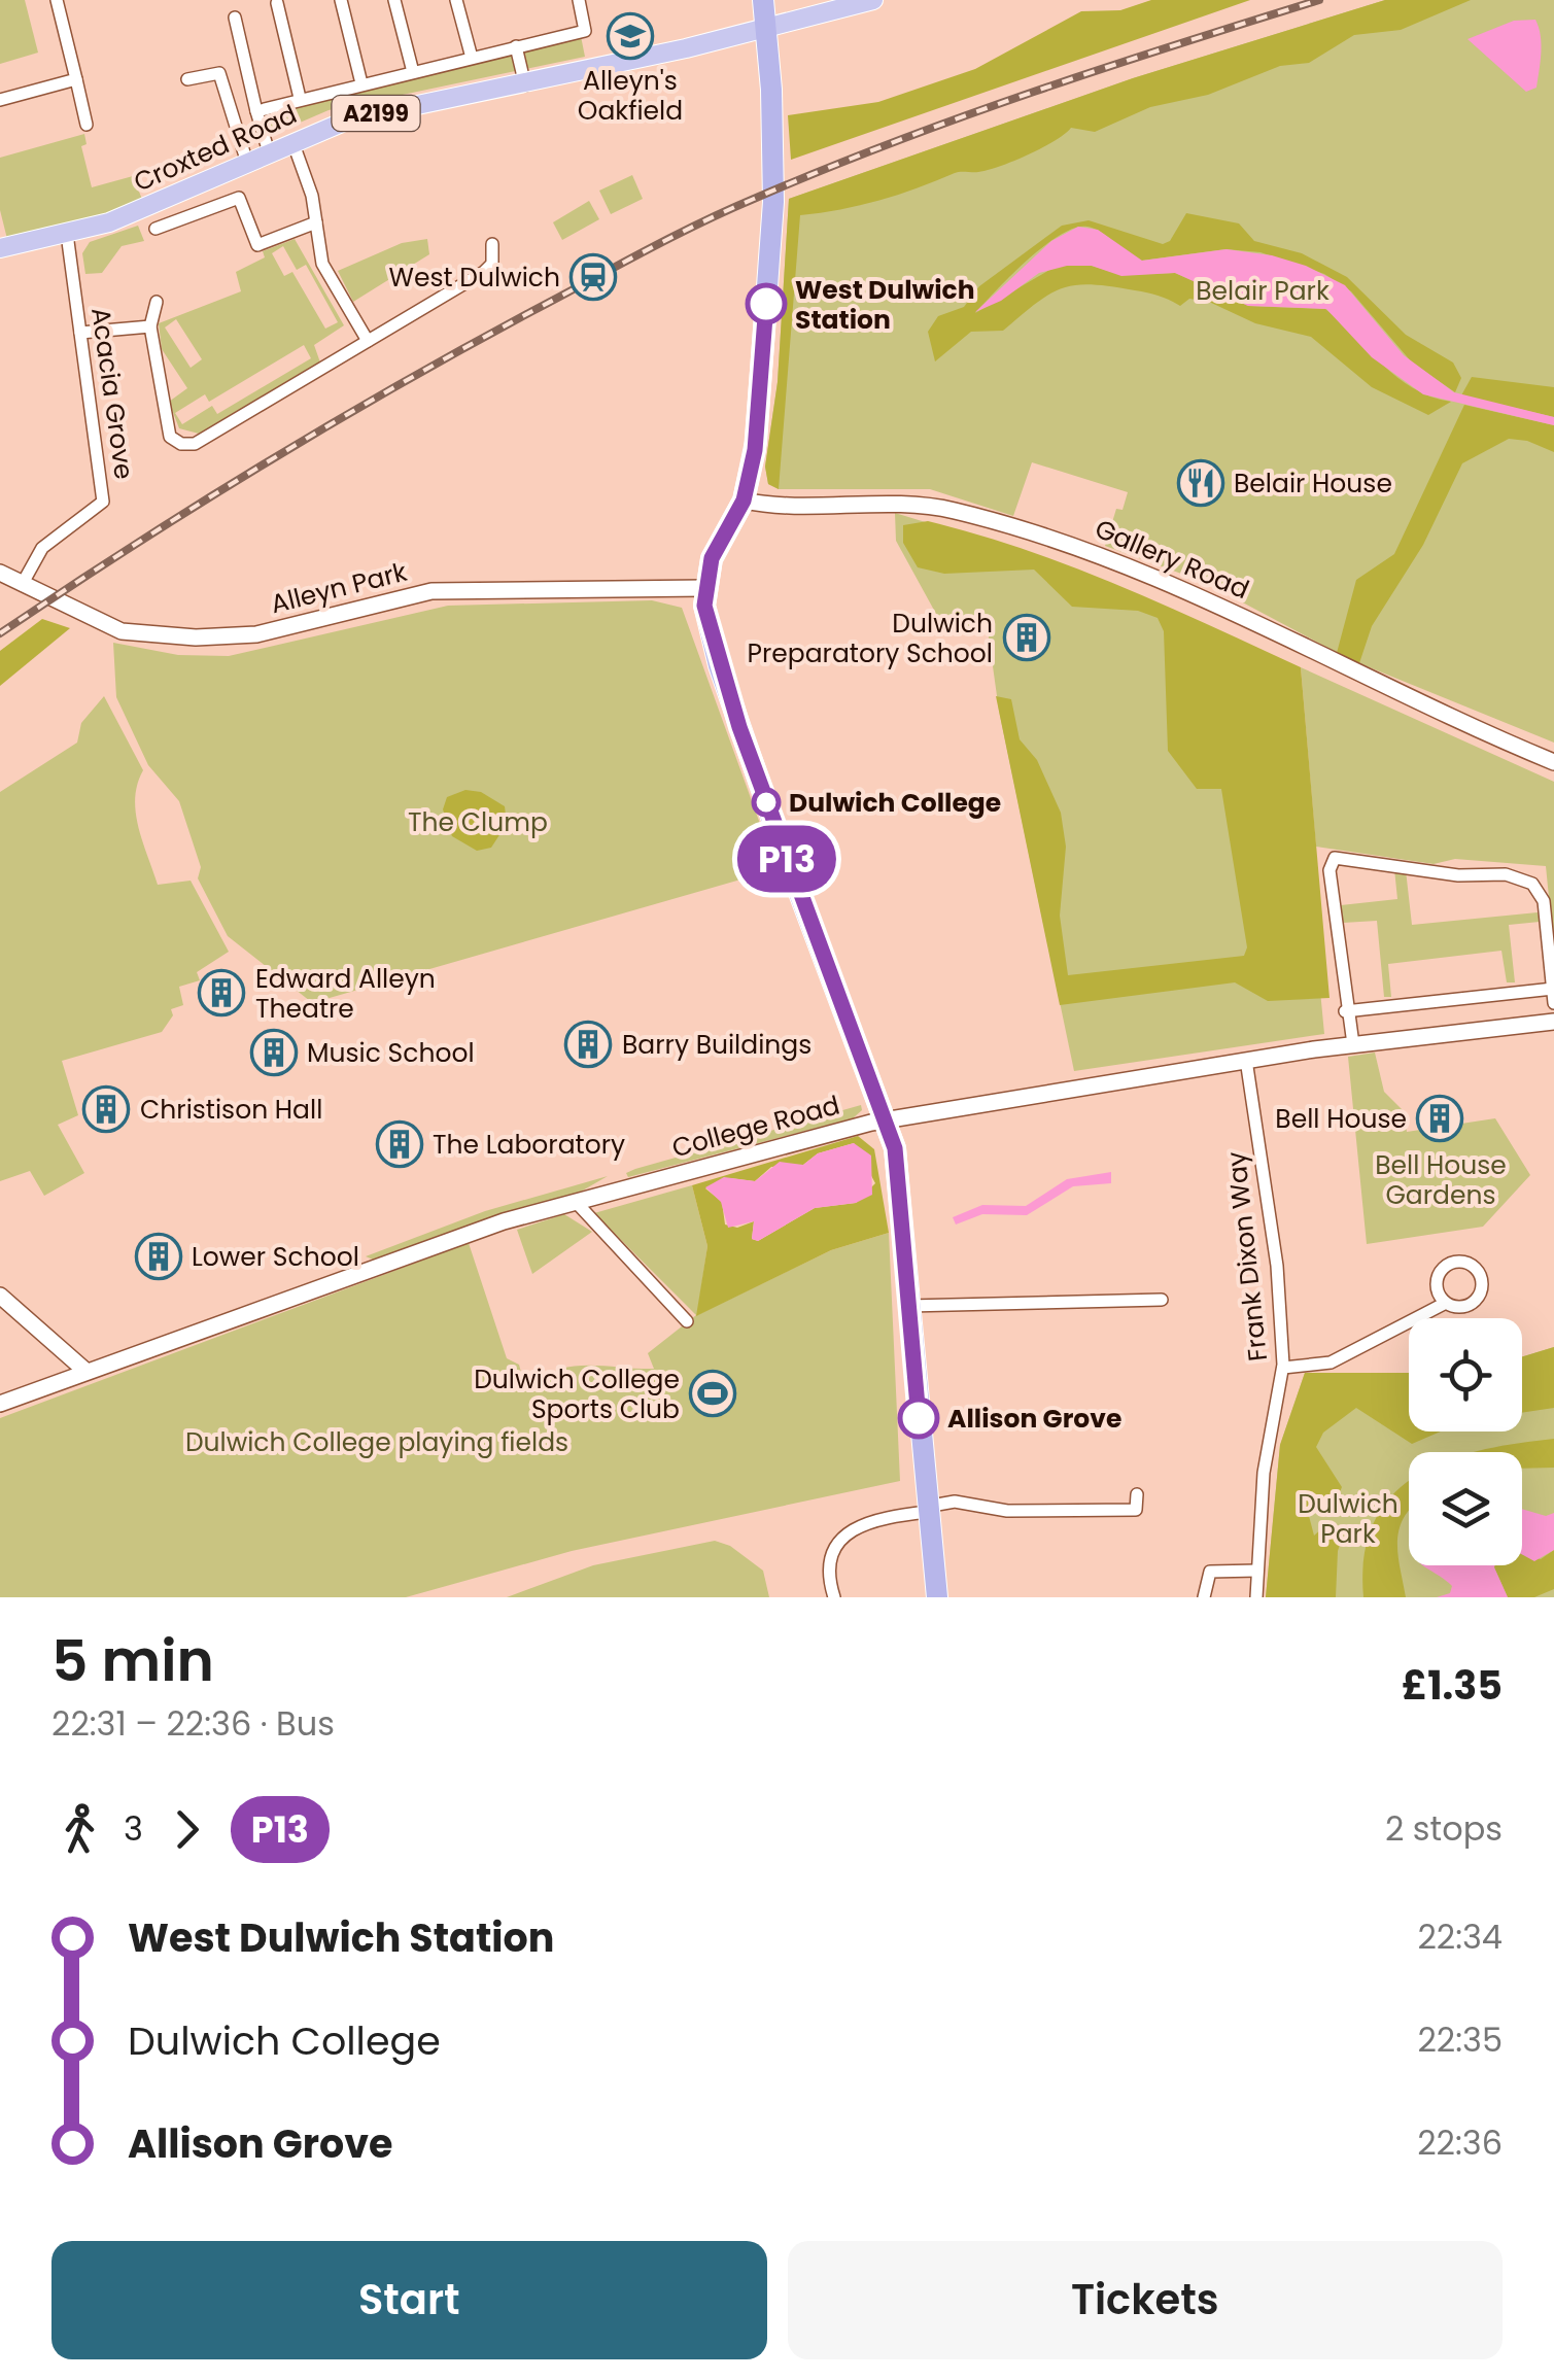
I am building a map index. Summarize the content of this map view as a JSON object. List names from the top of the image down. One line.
{"streets":{"main road":["A2199","Croxted Road"],"street":["Acacia Grove","Gallery Road","Alleyn Park","College Road","Frank Dixon Way"]},"crossings":[["Croxted Road","Acacia Grove"],["Acacia Grove","Alleyn Park"],["College Road","Frank Dixon Way"]],"parks":["Belair Park","The Clump","Bell House Gardens","Dulwich College playing fields","Dulwich Park"],"places":{"school or university":["Alleyn's Oakfield"],"station":["West Dulwich"],"other":["West Dulwich Station","Dulwich College","Allison Grove"],"restaurant":["Belair House"],"building":["Dulwich Preparatory School","Edward Alleyn Theatre","Barry Buildings","Music School","Christison Hall","Bell House","The Laboratory","Lower School"],"sports":["Dulwich College Sports Club"]},"lines":["bus line P13"],"page":{"on_map":"P13","heading":["5 min","22:31 – 22:36 · Bus","£1.35"],"legs":["3","P13","2 stops"],"list":[{"name":"West Dulwich Station","value":"22:34"},{"name":"Dulwich College","value":"22:35"},{"name":"Allison Grove","value":"22:36"}],"buttons":["Start","Tickets"]}}
